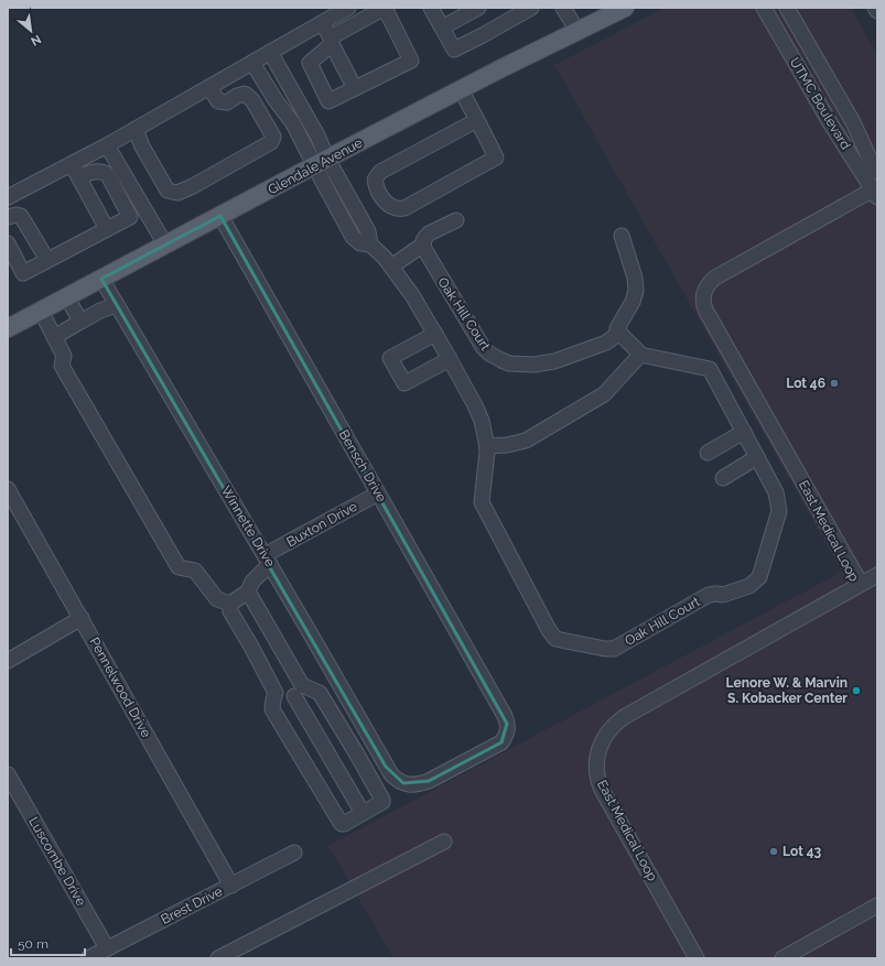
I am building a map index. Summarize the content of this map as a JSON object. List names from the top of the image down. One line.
{"streets":{"main road":["Glendale Avenue"],"street":["UTMC Boulevard","Oak Hill Court","Bensch Drive","Buxton Drive","Winnette Drive","East Medical Loop","Pennelwood Drive","Luscombe Drive","Brest Drive"]},"crossings":[["UTMC Boulevard","East Medical Loop"],["Glendale Avenue","Oak Hill Court"],["Glendale Avenue","Bensch Drive"],["Glendale Avenue","Winnette Drive"],["Bensch Drive","Buxton Drive"],["Bensch Drive","Winnette Drive"],["Buxton Drive","Winnette Drive"],["Pennelwood Drive","Brest Drive"],["Luscombe Drive","Brest Drive"]],"places":["Lot 46","Lenore W. & Marvin S. Kobacker Center","Lot 43"],"scale_bar":"50 m","north":"bottom right"}
